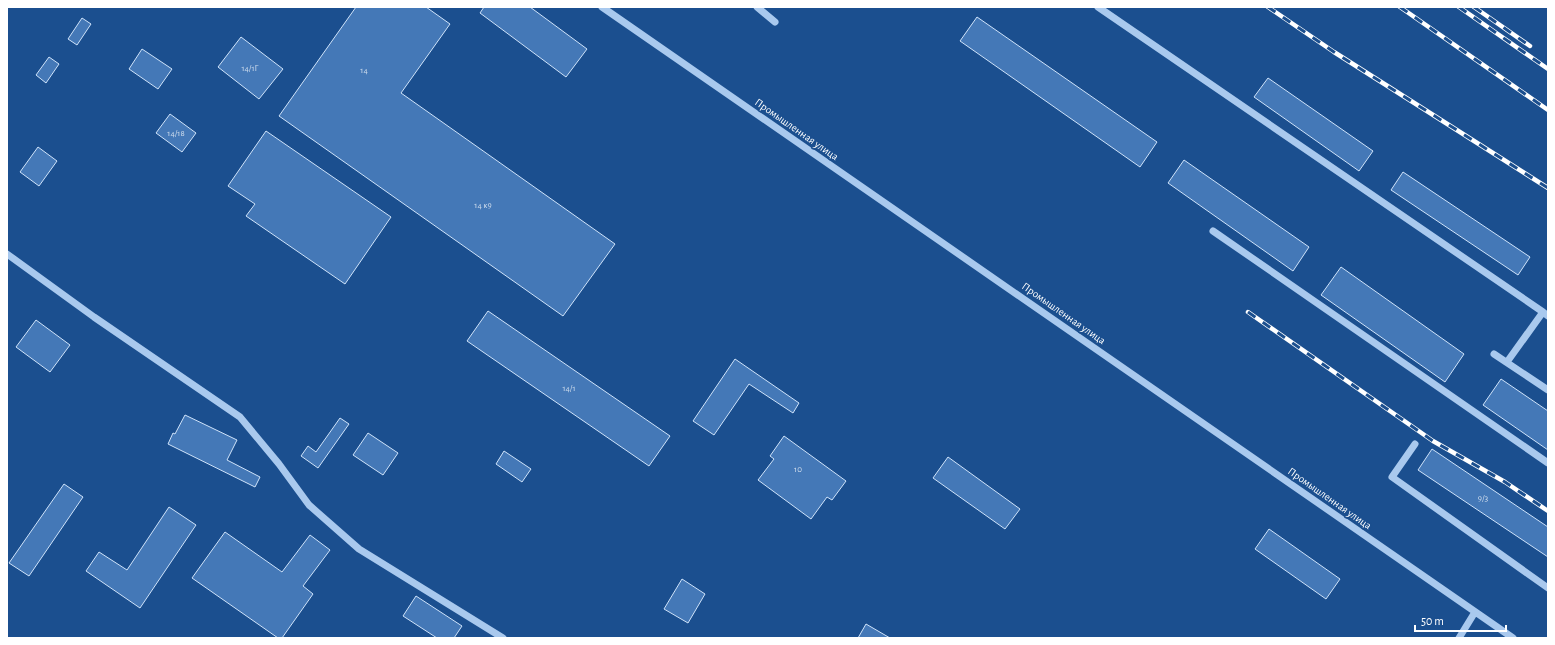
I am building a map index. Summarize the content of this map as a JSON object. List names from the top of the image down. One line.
{"streets":{"street":["Промышленная улица"]},"house_numbers":["14/1Г","14","14/18","14 к9","14/1","10","9/3"],"scale_bar":"50 m"}
